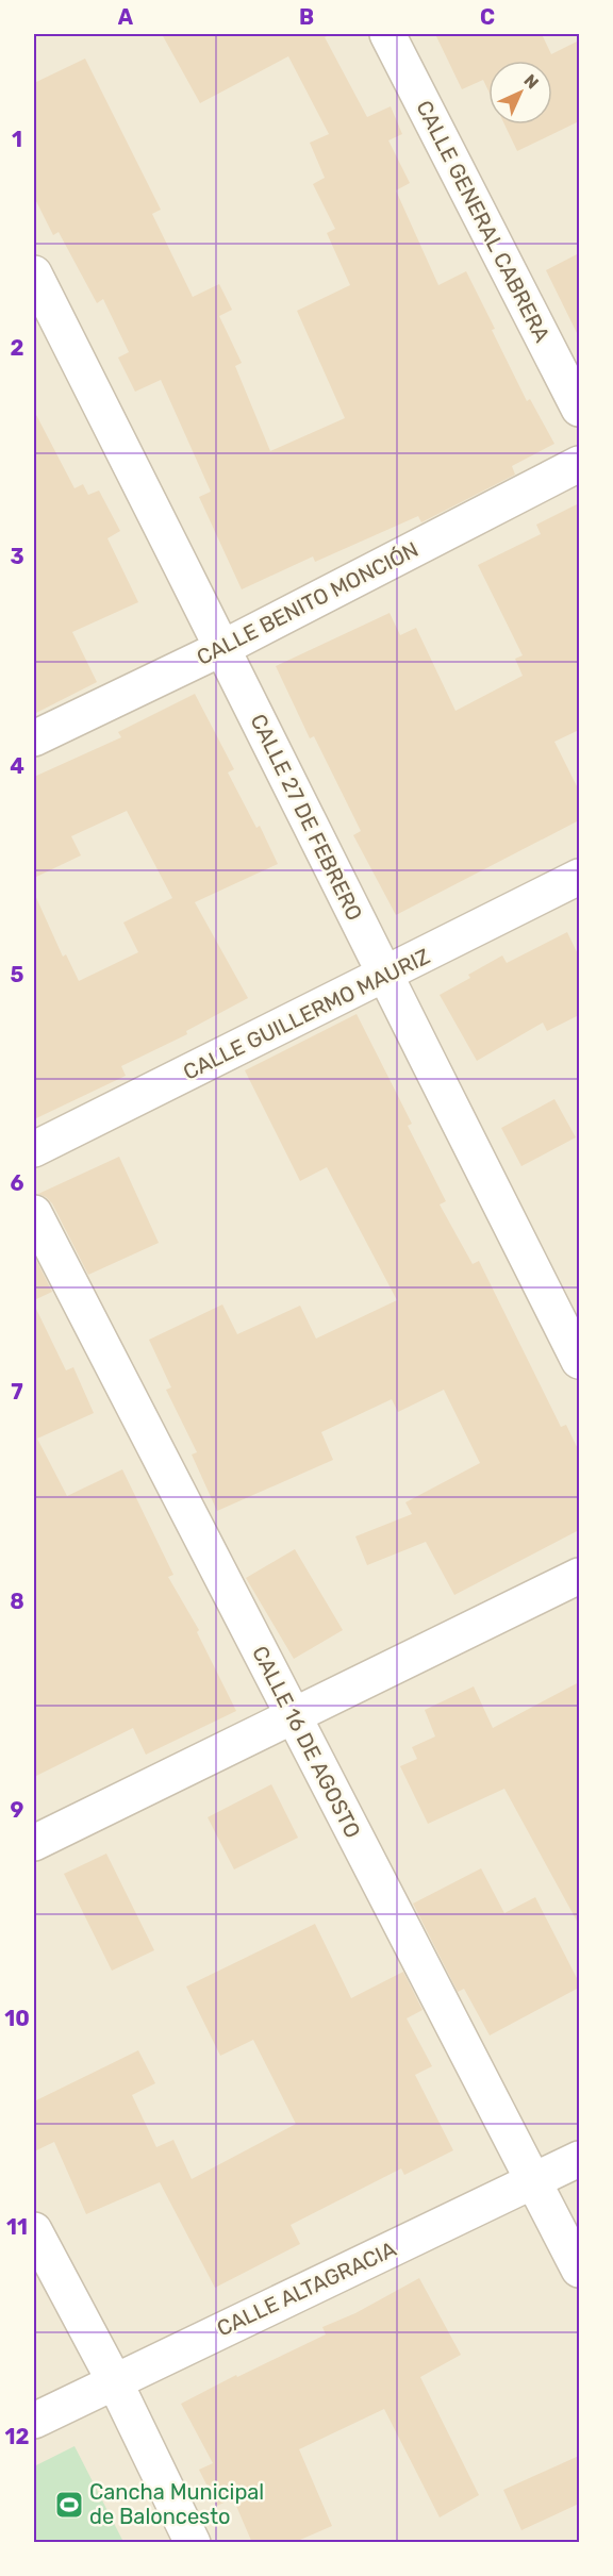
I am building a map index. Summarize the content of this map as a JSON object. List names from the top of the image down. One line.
{"streets":{"street":["CALLE GENERAL CABRERA","CALLE BENITO MONCIÓN","CALLE 27 DE FEBRERO","CALLE GUILLERMO MAURIZ","CALLE 16 DE AGOSTO","CALLE ALTAGRACIA"]},"crossings":[["CALLE BENITO MONCIÓN","CALLE 27 DE FEBRERO"],["CALLE 27 DE FEBRERO","CALLE GUILLERMO MAURIZ"],["CALLE 16 DE AGOSTO","CALLE ALTAGRACIA"]],"places":{"sports":["Cancha Municipal de Baloncesto"]},"north":"top right","grid":{"columns":["A","B","C"],"rows":["1","2","3","4","5","6","7","8","9","10","11","12"]}}
